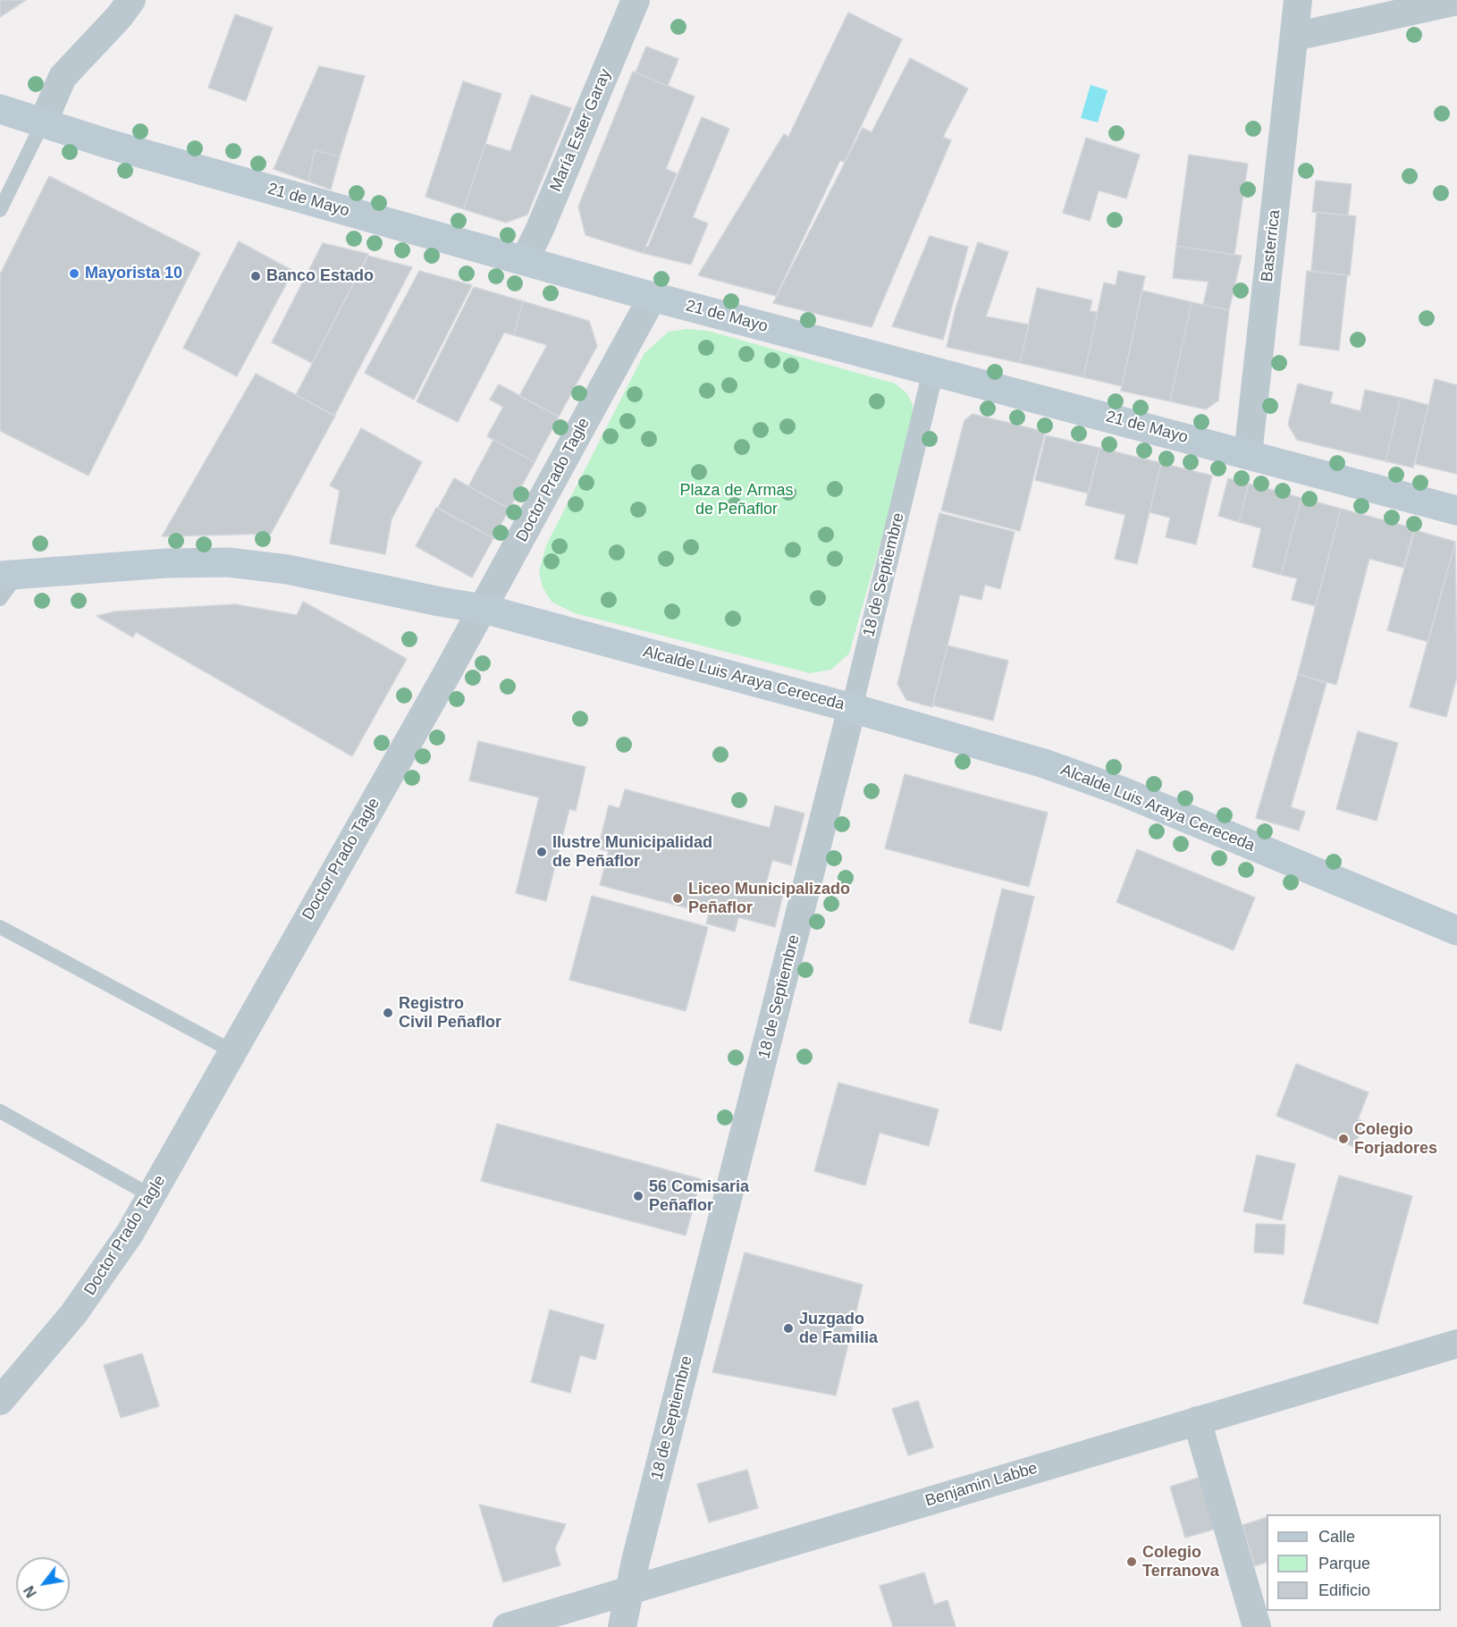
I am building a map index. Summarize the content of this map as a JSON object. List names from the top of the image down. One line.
{"streets":{"main road":["21 de Mayo","Alcalde Luis Araya Cereceda"],"street":["María Ester Garay","Basterrica","Doctor Prado Tagle","18 de Septiembre","Benjamin Labbe"]},"crossings":[["María Ester Garay","21 de Mayo"],["21 de Mayo","Basterrica"],["21 de Mayo","Doctor Prado Tagle"],["21 de Mayo","18 de Septiembre"],["Doctor Prado Tagle","Alcalde Luis Araya Cereceda"],["18 de Septiembre","Alcalde Luis Araya Cereceda"],["18 de Septiembre","Benjamin Labbe"]],"parks":["Plaza de Armas de Peñaflor"],"places":["Mayorista 10","Banco Estado","Ilustre Municipalidad de Peñaflor","Liceo Municipalizado Peñaflor","Registro Civil Peñaflor","Colegio Forjadores","56 Comisaria Peñaflor","Juzgado de Familia","Colegio Terranova"],"legend":["Calle","Parque","Edificio"],"north":"bottom left"}
